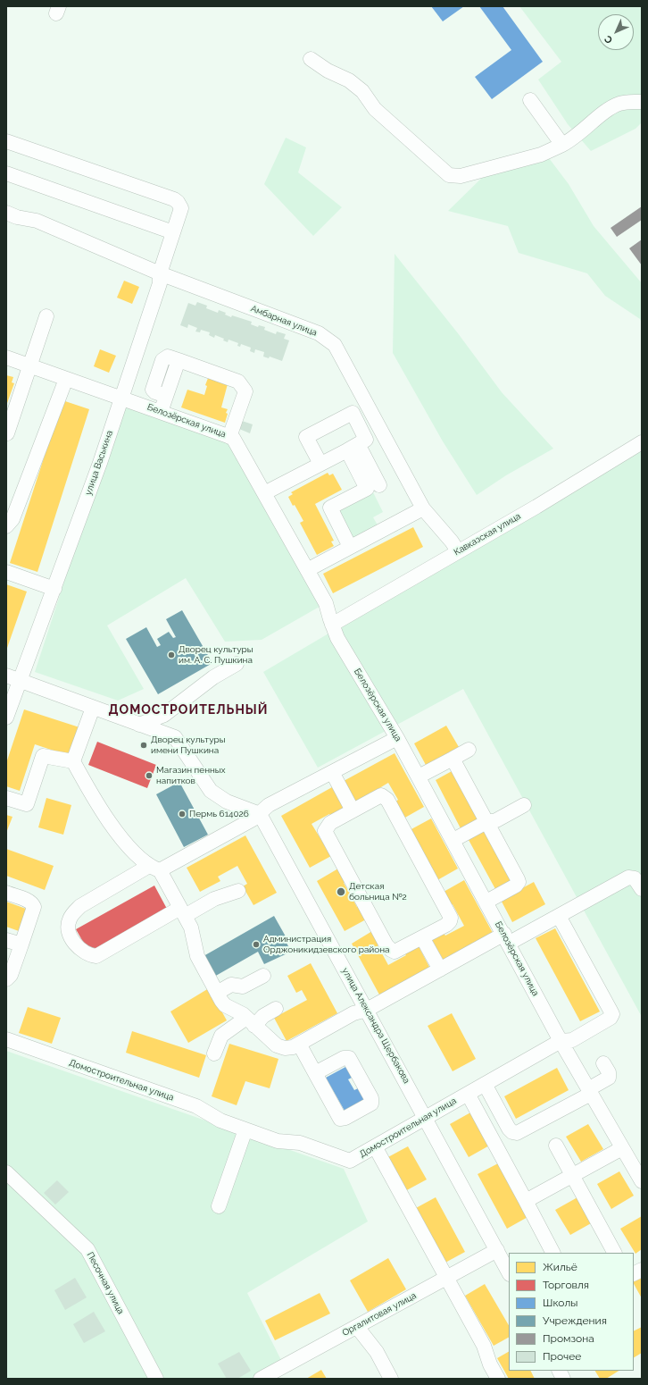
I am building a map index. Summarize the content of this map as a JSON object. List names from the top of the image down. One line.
{"streets":{"street":["Амбарная улица","Белозёрская улица","улица Васькина","Кавказская улица","улица Александра Щербакова","Домостроительная улица","Песочная улица","Оргалитовая улица"]},"crossings":[["Амбарная улица","улица Васькина"],["Амбарная улица","Кавказская улица"],["Белозёрская улица","улица Васькина"],["Белозёрская улица","Кавказская улица"],["Белозёрская улица","Домостроительная улица"],["улица Александра Щербакова","Домостроительная улица"],["улица Александра Щербакова","Оргалитовая улица"]],"districts":["ДОМОСТРОИТЕЛЬНЫЙ"],"places":["Дворец культуры им. А. С. Пушкина","Дворец культуры имени Пушкина","Магазин пенных напитков","Пермь 614026","Детская больница №2","Администрация Орджоникидзевского района"],"legend":["Жильё","Торговля","Школы","Учреждения","Промзона","Прочее"],"north":"bottom left"}
